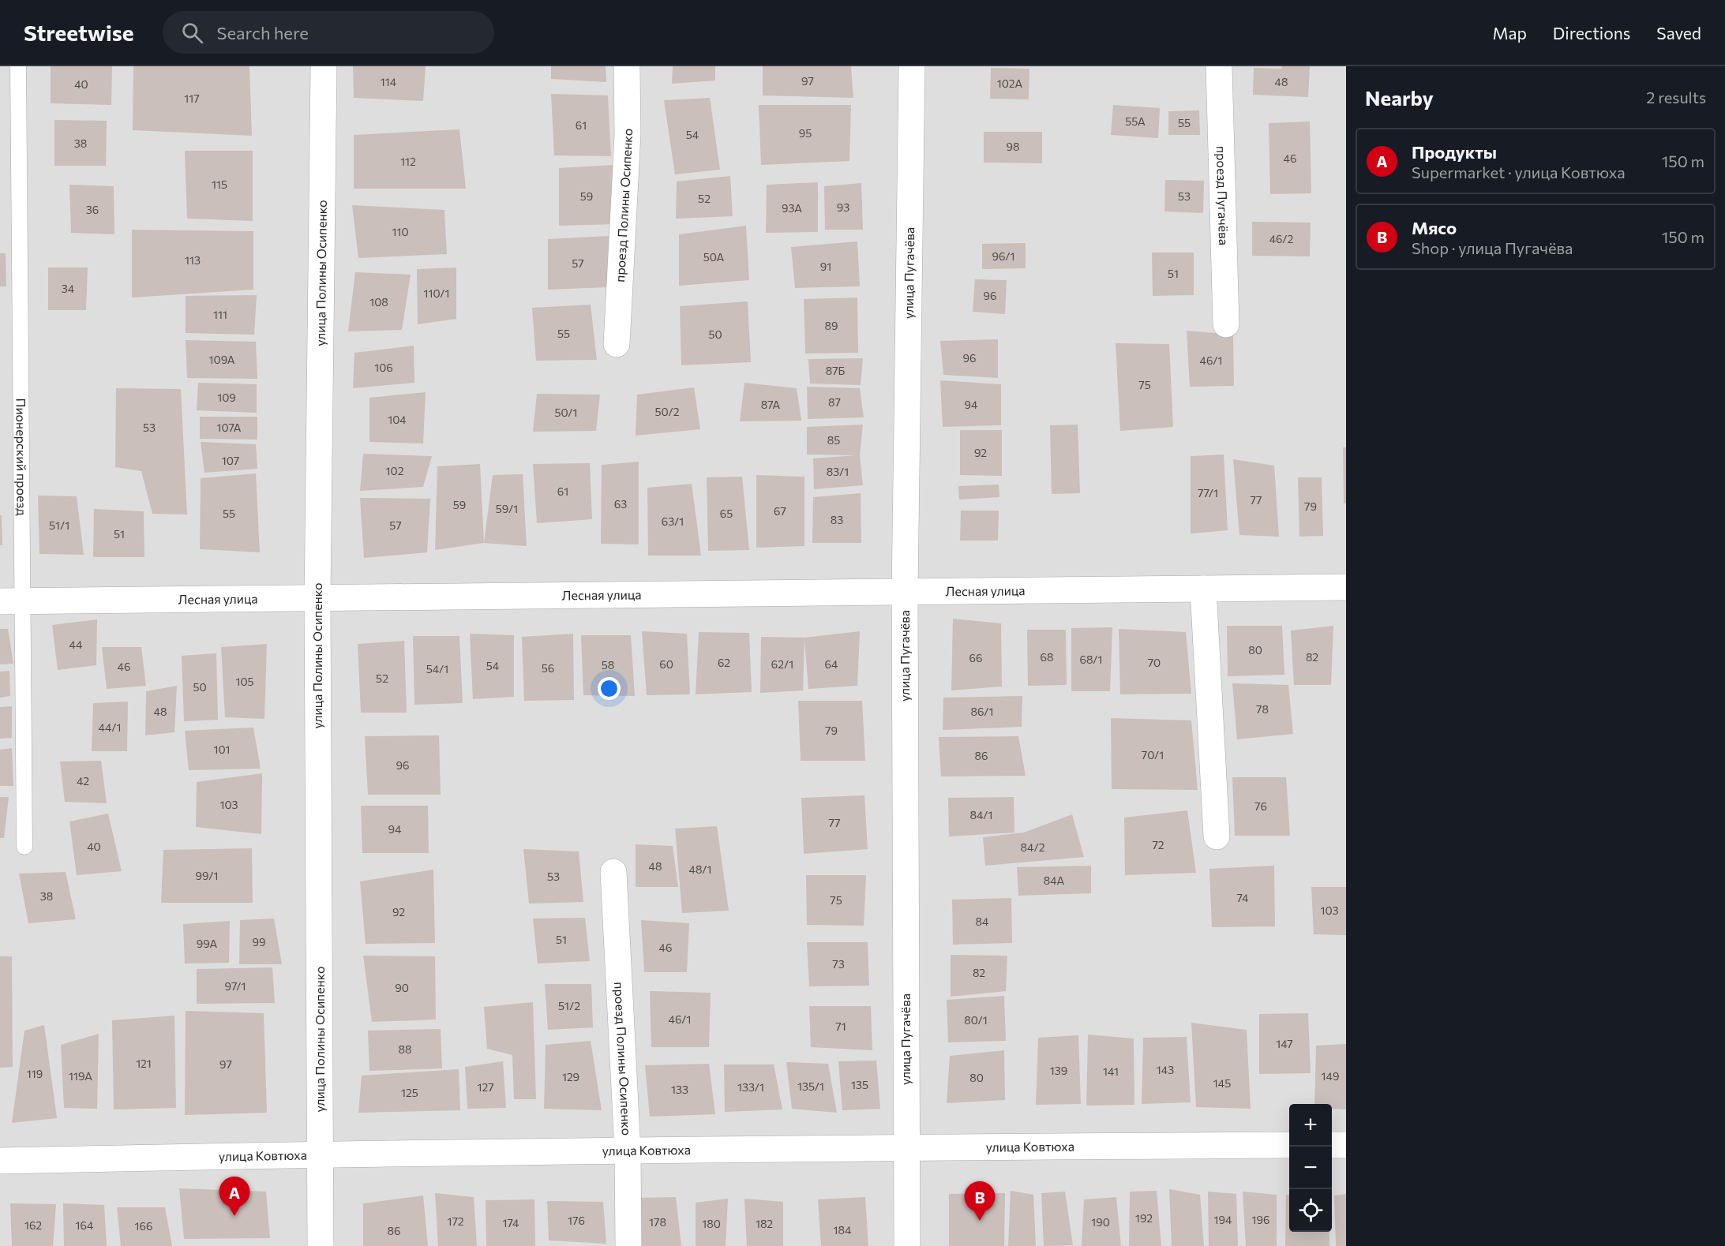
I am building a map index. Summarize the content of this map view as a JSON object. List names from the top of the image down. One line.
{"streets":{"street":["проезд Пугачёва","проезд Полины Осипенко","улица Полины Осипенко","улица Пугачёва","Лесная улица","улица Ковтюха"],"lane":["Пионерский проезд"]},"crossings":[["проезд Полины Осипенко","улица Ковтюха"],["улица Полины Осипенко","Лесная улица"],["улица Полины Осипенко","улица Ковтюха"],["улица Пугачёва","Лесная улица"],["улица Пугачёва","улица Ковтюха"],["Пионерский проезд","Лесная улица"]],"house_numbers":["97","114","48","102А","40","117","55А","55","61","95","54","38","98","46","112","115","59","53","52","93","93А","36","110","46/2","96/1","50А","113","57","91","51","34","110/1","96","108","111","89","55","50","96","109А","46/1","106","87Б","75","109","87","87А","94","50/2","50/1","104","53","107А","85","92","107","102","83/1","61","77/1","77","63","59","79","59/1","67","55","65","83","63/1","51/1","57","51","44","80","68","82","66","68/1","62","70","60","62/1","64","58","54","46","56","54/1","52","105","50","78","48","86/1","44/1","79","101","70/1","86","96","42","103","76","84/1","77","94","72","40","84/2","48","48/1","99/1","53","84А","38","74","75","103","92","84","51","99","99А","46","73","82","97/1","90","51/2","46/1","80/1","71","147","88","121","97","143","139","141","119","119А","149","129","80","145","135","135/1","127","133/1","133","125","192","194","196","176","172","178","190","174","180","182","162","164","166","184","86"],"page":{"header":"Streetwise","search":"Search here","nav":["Map","Directions","Saved"],"heading":["Nearby","2 results"],"list":[{"mark":"A","name":"Продукты","note":"Supermarket · улица Ковтюха","value":"150 m"},{"mark":"B","name":"Мясо","note":"Shop · улица Пугачёва","value":"150 m"}],"map_buttons":["+","−"],"pins":["A","B"]}}
